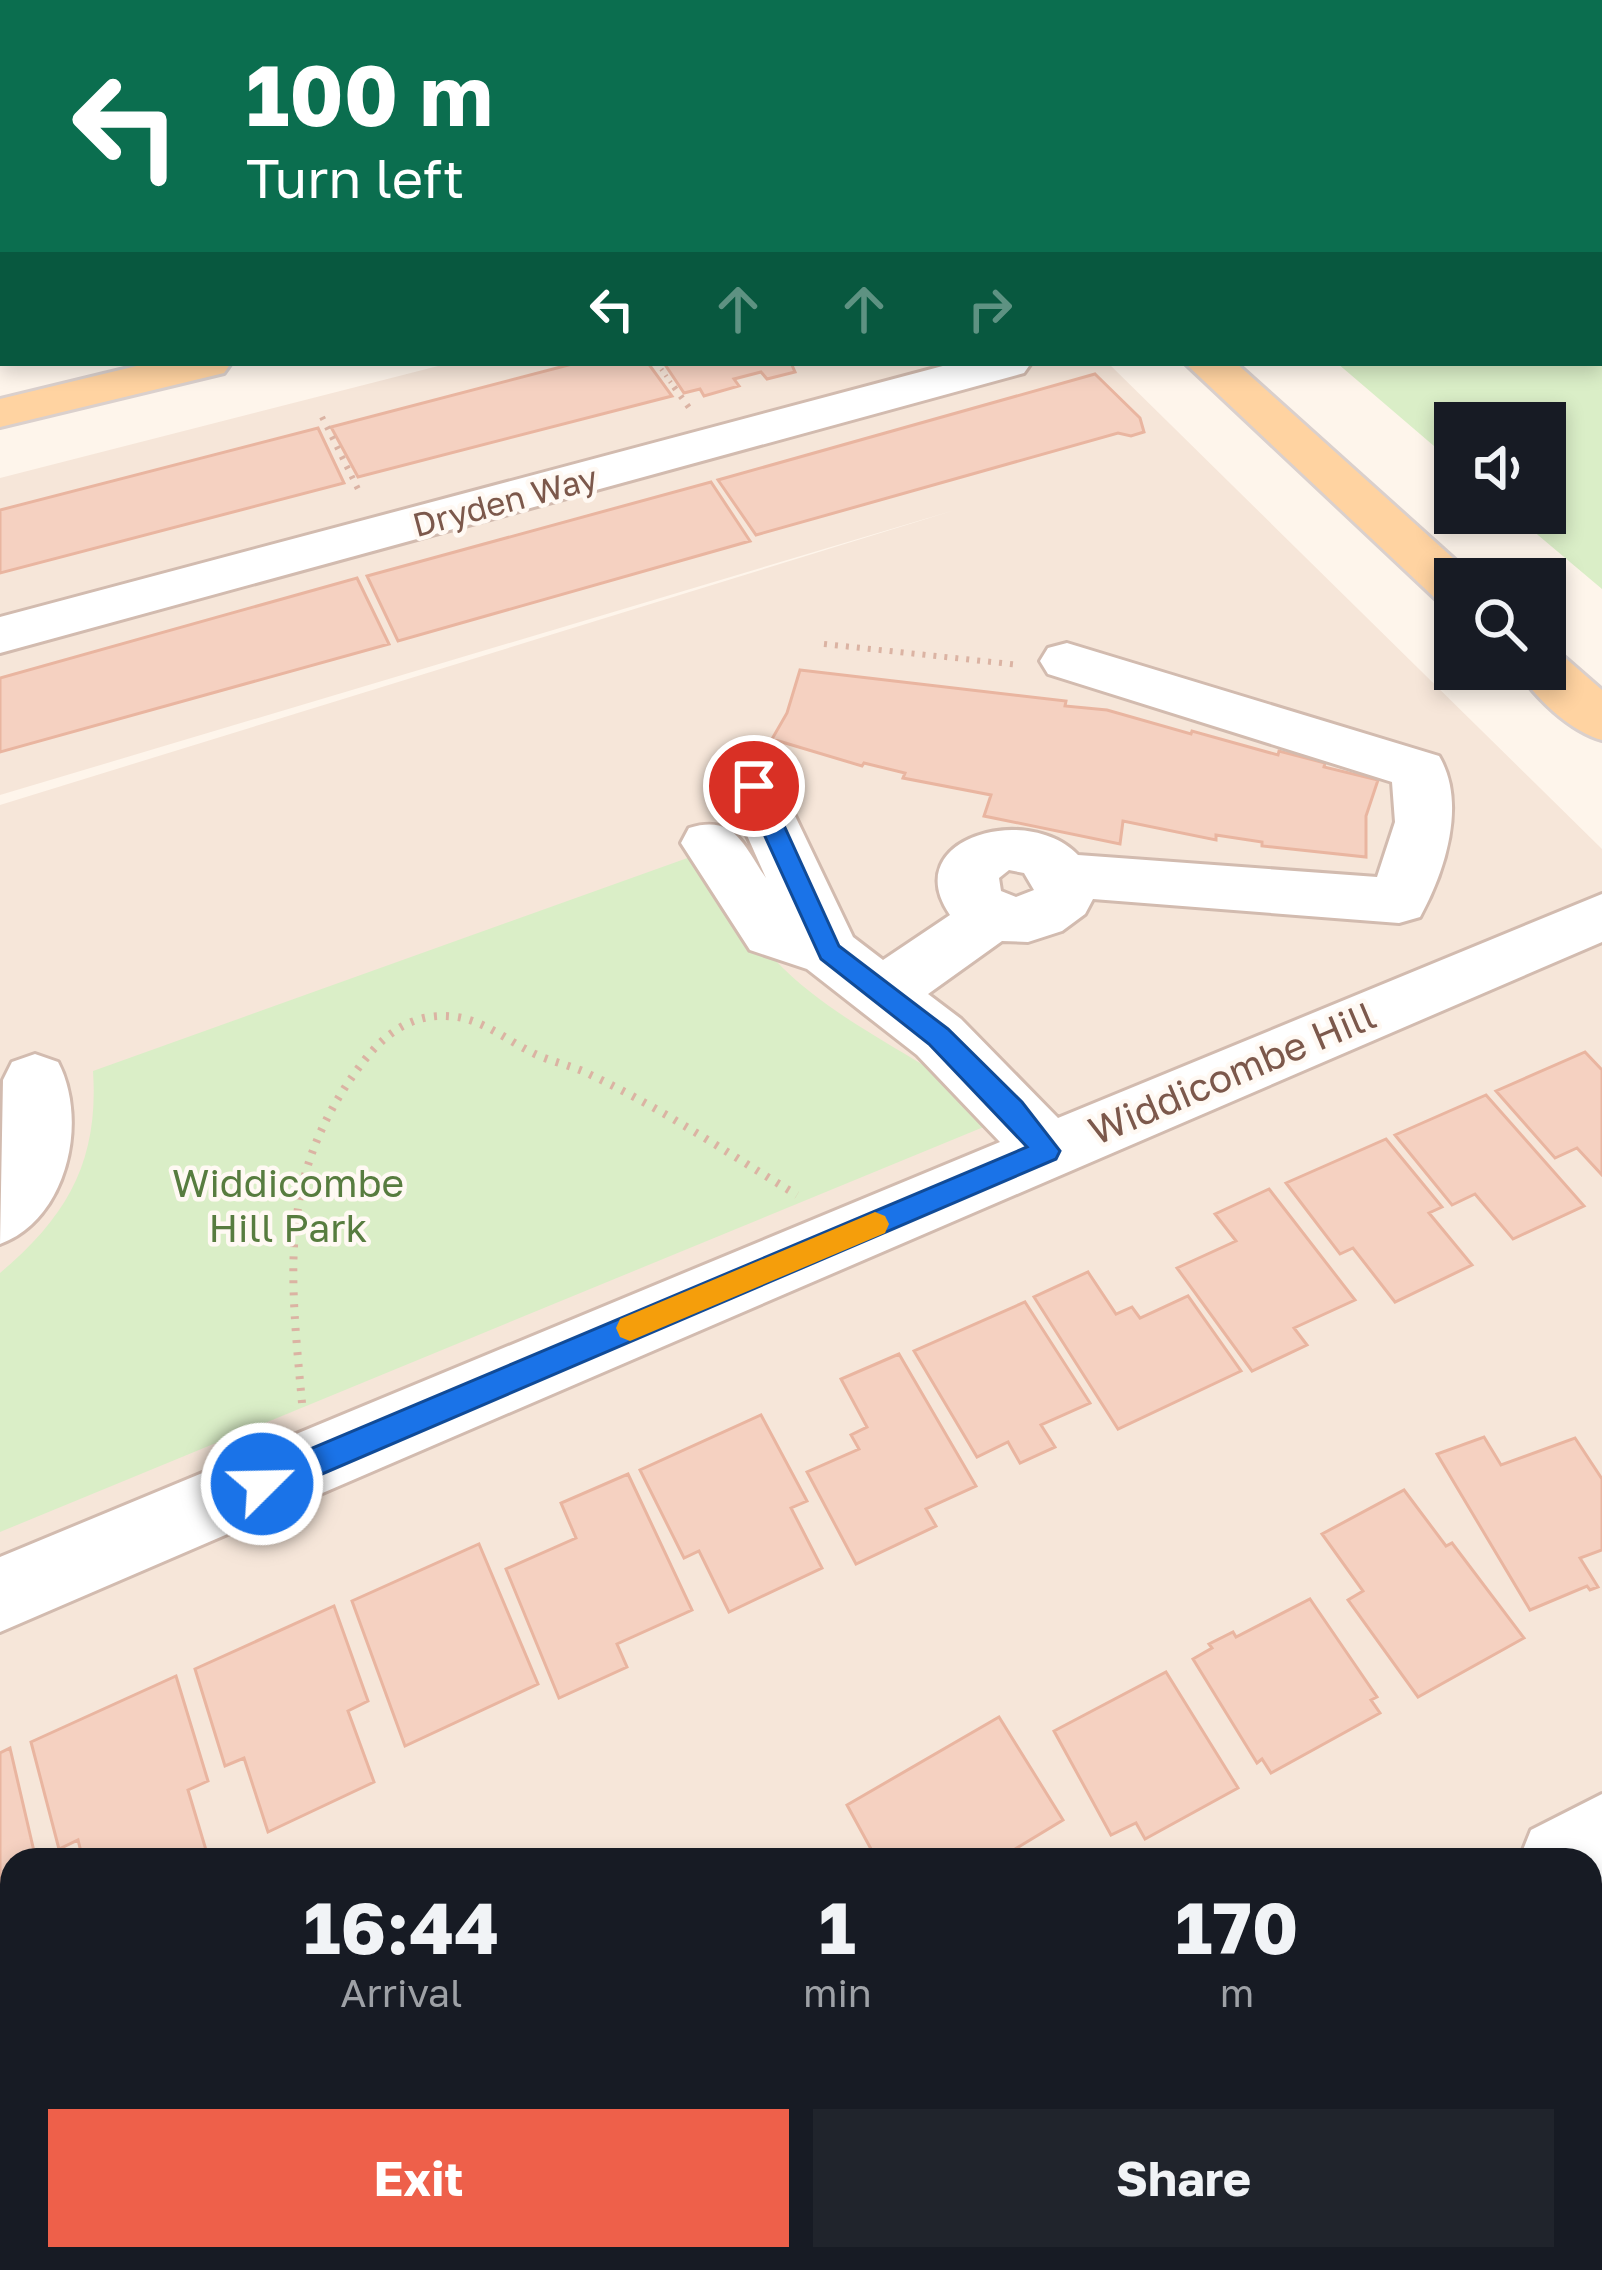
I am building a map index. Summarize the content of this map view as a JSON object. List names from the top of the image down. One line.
{"streets":{"street":["Dryden Way","Widdicombe Hill"]},"parks":["Widdicombe Hill Park"],"page":{"turn":["100 m","Turn left"],"eta":["16:44","Arrival","1","min","170","m"],"buttons":["Exit","Share"]}}
